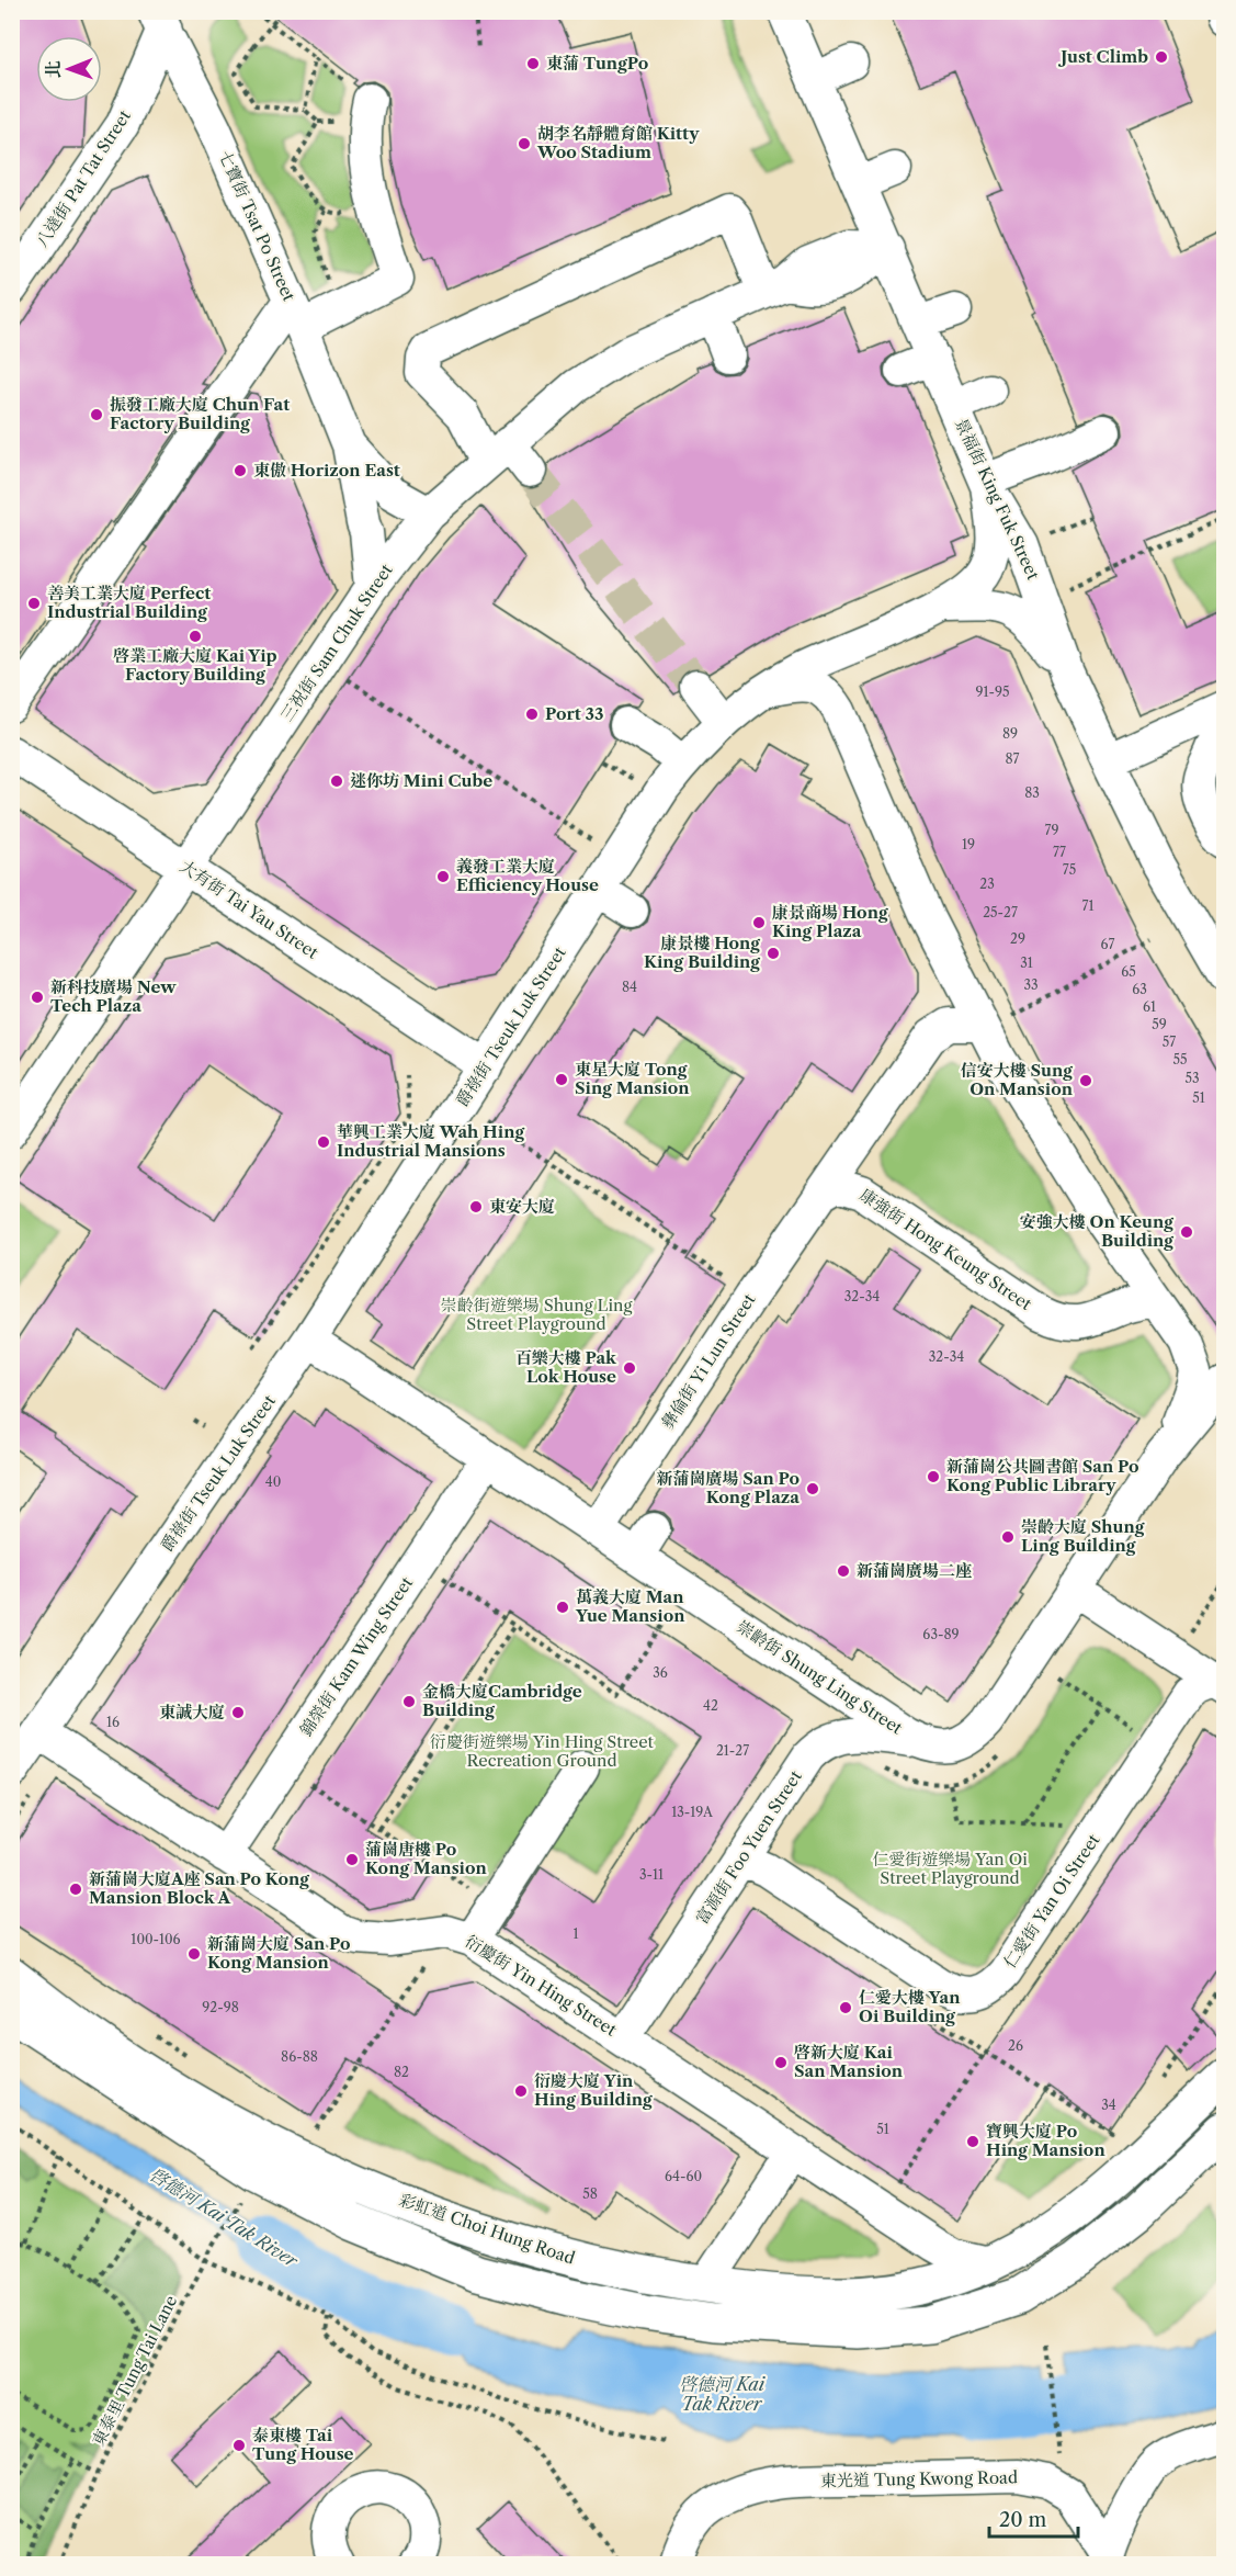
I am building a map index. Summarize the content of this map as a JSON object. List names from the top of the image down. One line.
{"streets":{"main road":["彩虹道 Choi Hung Road"],"street":["八達街 Pat Tat Street","七寶街 Tsat Po Street","景福街 King Fuk Street","三祝街 Sam Chuk Street","大有街 Tai Yau Street","爵祿街 Tseuk Luk Street","康強街 Hong Keung Street","彝倫街 Yi Lun Street","錦榮街 Kam Wing Street","崇齡街 Shung Ling Street","富源街 Foo Yuen Street","仁愛街 Yan Oi Street","衍慶街 Yin Hing Street","東光道 Tung Kwong Road"],"path":["東泰里 Tung Tai Lane"]},"crossings":[["八達街 Pat Tat Street","七寶街 Tsat Po Street"],["七寶街 Tsat Po Street","三祝街 Sam Chuk Street"],["景福街 King Fuk Street","三祝街 Sam Chuk Street"],["景福街 King Fuk Street","爵祿街 Tseuk Luk Street"],["三祝街 Sam Chuk Street","大有街 Tai Yau Street"],["大有街 Tai Yau Street","爵祿街 Tseuk Luk Street"],["爵祿街 Tseuk Luk Street","崇齡街 Shung Ling Street"],["爵祿街 Tseuk Luk Street","衍慶街 Yin Hing Street"],["康強街 Hong Keung Street","彝倫街 Yi Lun Street"],["彝倫街 Yi Lun Street","崇齡街 Shung Ling Street"],["錦榮街 Kam Wing Street","崇齡街 Shung Ling Street"],["錦榮街 Kam Wing Street","衍慶街 Yin Hing Street"],["崇齡街 Shung Ling Street","富源街 Foo Yuen Street"],["富源街 Foo Yuen Street","仁愛街 Yan Oi Street"],["富源街 Foo Yuen Street","衍慶街 Yin Hing Street"],["衍慶街 Yin Hing Street","彩虹道 Choi Hung Road"]],"water":["啓德河 Kai Tak River"],"parks":["崇齡街遊樂場 Shung Ling Street Playground","衍慶街遊樂場 Yin Hing Street Recreation Ground","仁愛街遊樂場 Yan Oi Street Playground"],"places":["Just Climb","東蒲 TungPo","胡李名靜體育館 Kitty Woo Stadium","振發工廠大廈 Chun Fat Factory Building","東傲 Horizon East","善美工業大廈 Perfect Industrial Building","啓業工廠大廈 Kai Yip Factory Building","Port 33","迷你坊 Mini Cube","義發工業大廈 Efficiency House","康景商場 Hong King Plaza","康景樓 Hong King Building","新科技廣場 New Tech Plaza","東星大廈 Tong Sing Mansion","信安大樓 Sung On Mansion","華興工業大廈 Wah Hing Industrial Mansions","東安大廈","安強大樓 On Keung Building","百樂大樓 Pak Lok House","新蒲崗公共圖書館 San Po Kong Public Library","新蒲崗廣場 San Po Kong Plaza","崇齡大廈 Shung Ling Building","新蒲崗廣場二座","萬義大廈 Man Yue Mansion","金橋大廈Cambridge Building","東誠大廈","蒲崗唐樓 Po Kong Mansion","新蒲崗大廈A座 San Po Kong Mansion Block A","新蒲崗大廈 San Po Kong Mansion","仁愛大樓 Yan Oi Building","啓新大廈 Kai San Mansion","衍慶大廈 Yin Hing Building","寶興大廈 Po Hing Mansion","泰東樓 Tai Tung House"],"house_numbers":["91-95","89","87","83","79","19","77","75","23","71","25-27","29","67","31","65","33","84","63","61","59","57","55","53","51","32-34","32-34","40","63-89","36","42","16","21-27","13-19A","3-11","1","100-106","92-98","26","86-88","82","34","51","64-60","58"],"scale_bar":"20 m","north":"left"}
